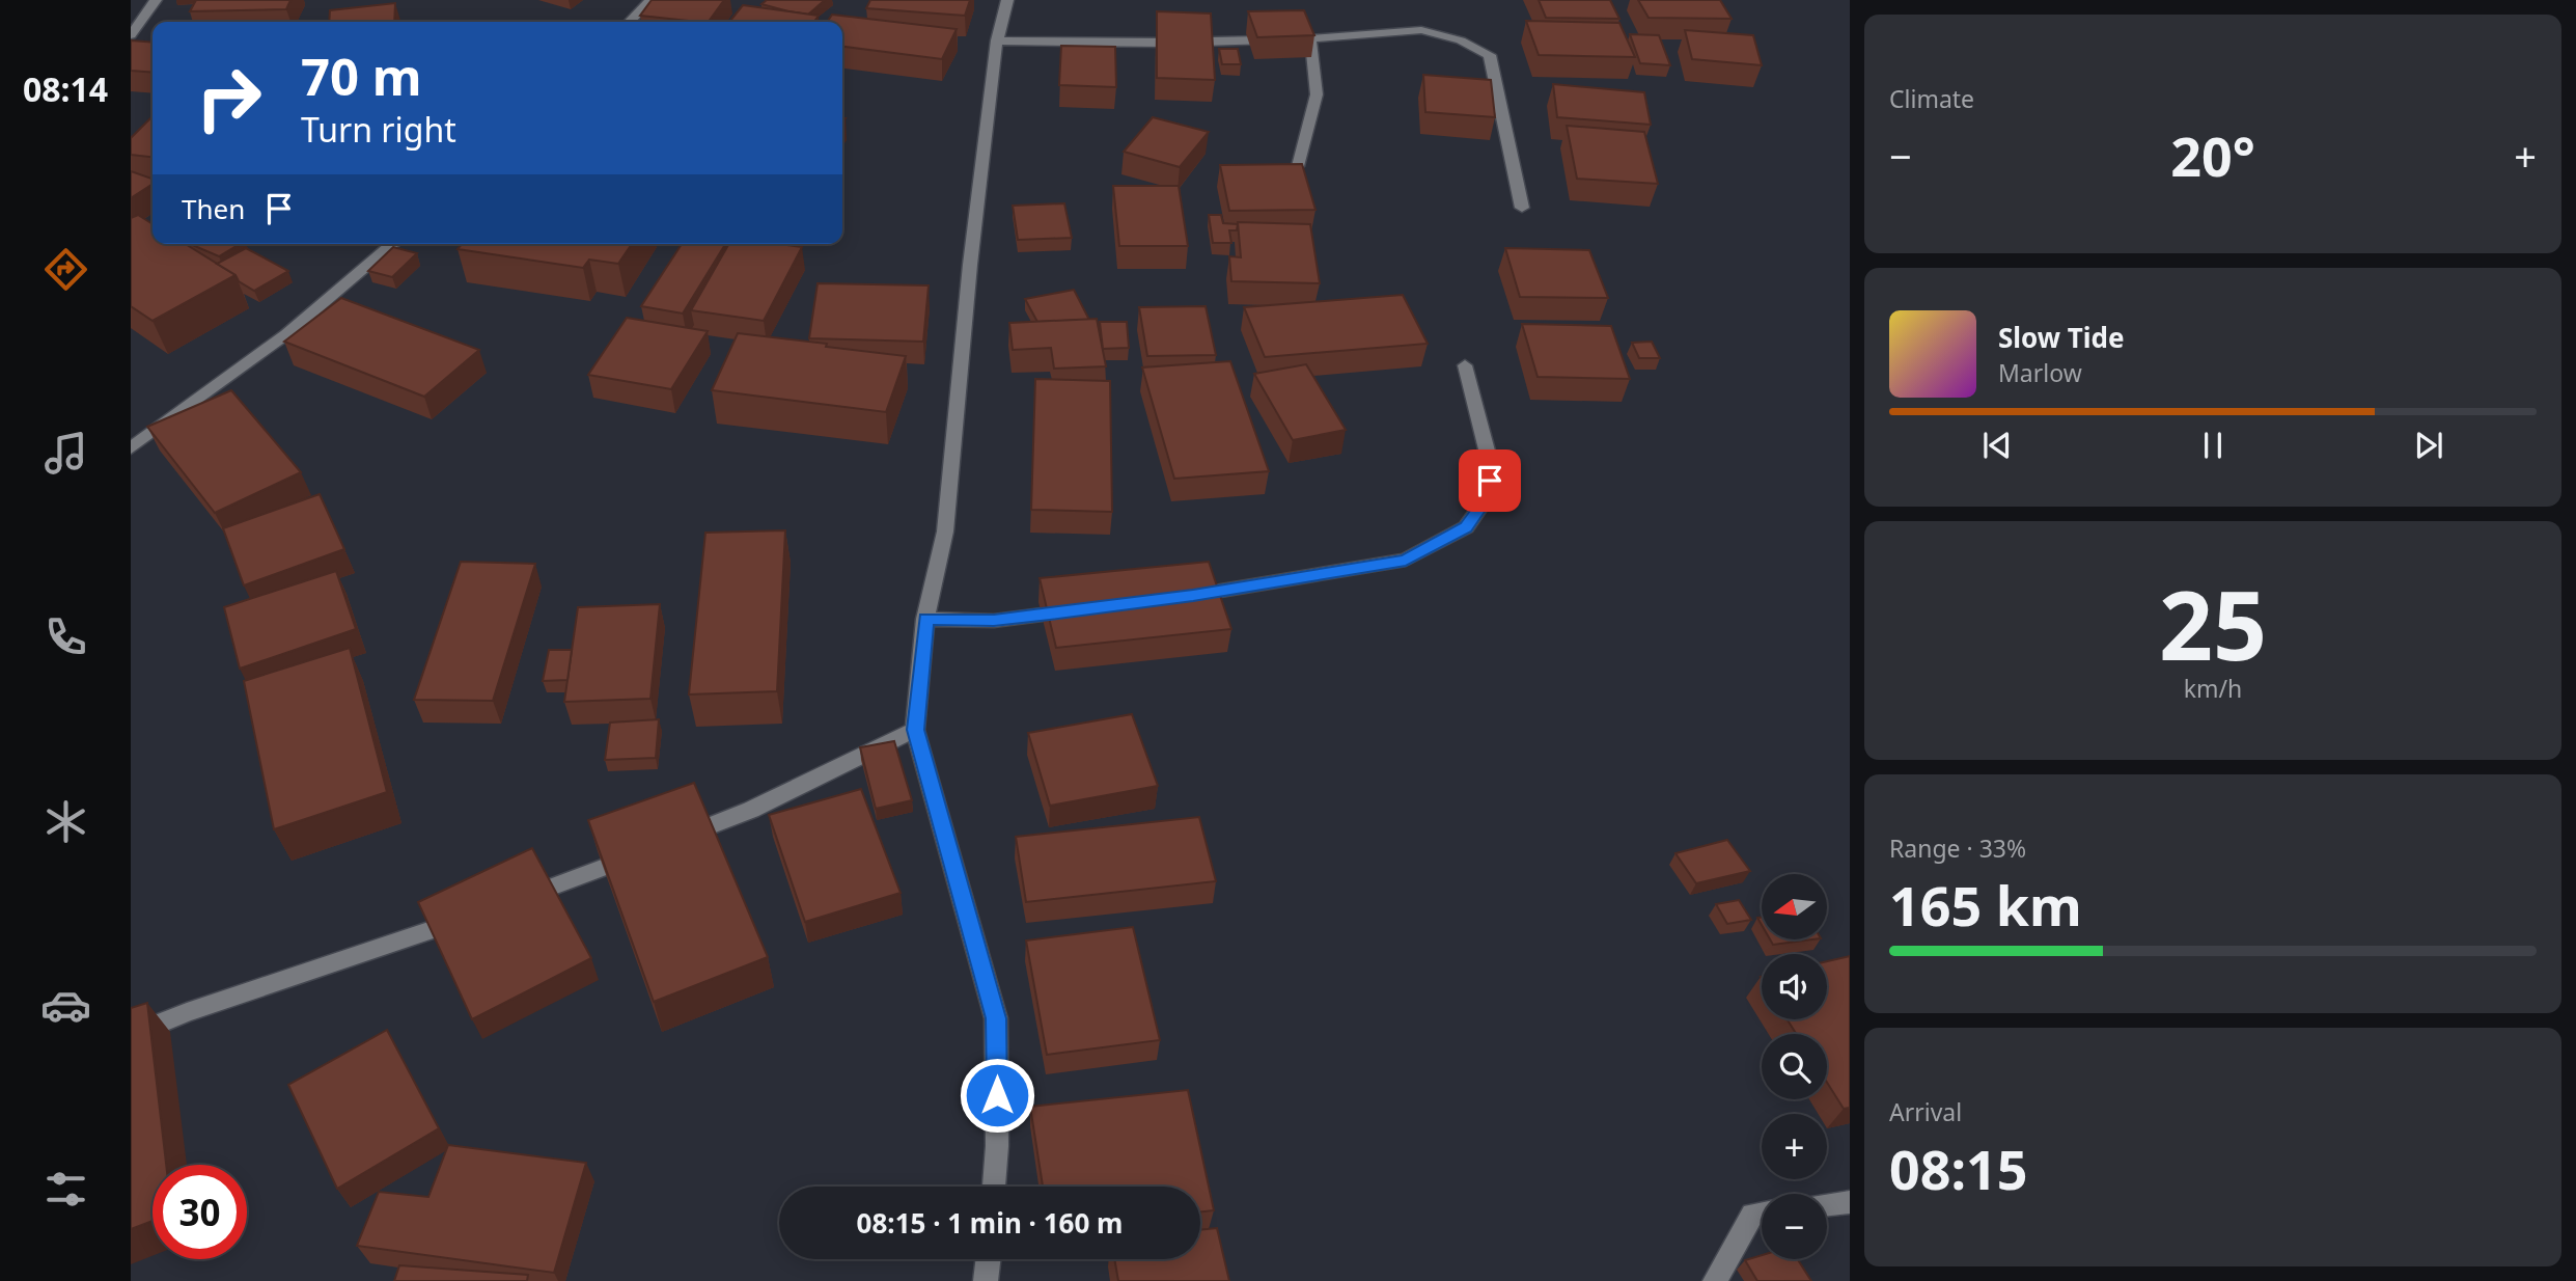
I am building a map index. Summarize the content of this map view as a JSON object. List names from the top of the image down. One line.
{"north":"left","page":{"tabs":"08:14","tile":["Climate",["25","km/h"],["Range · 33%","165 km"],["Arrival","08:15"]],"turn":["70 m","Turn right"],"heat":["−","20°","+"],"then":"Then","song":["Slow Tide","Marlow"],"map_buttons":["+","−"],"limit":"30","trip":"08:15 · 1 min · 160 m"}}
